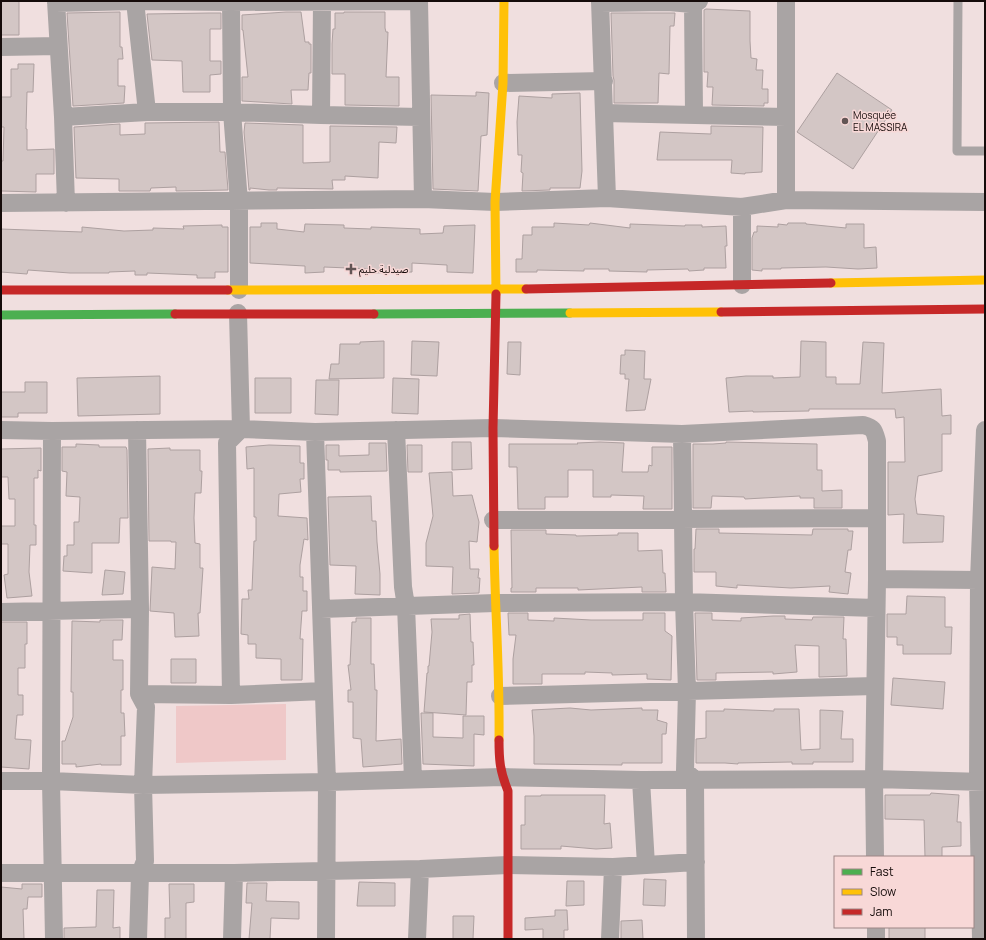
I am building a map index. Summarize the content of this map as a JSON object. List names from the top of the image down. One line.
{"places":{"other":["Mosquée EL MASSIRA"],"health":["صيدلية حليم"]},"legend":["Fast","Slow","Jam"]}
